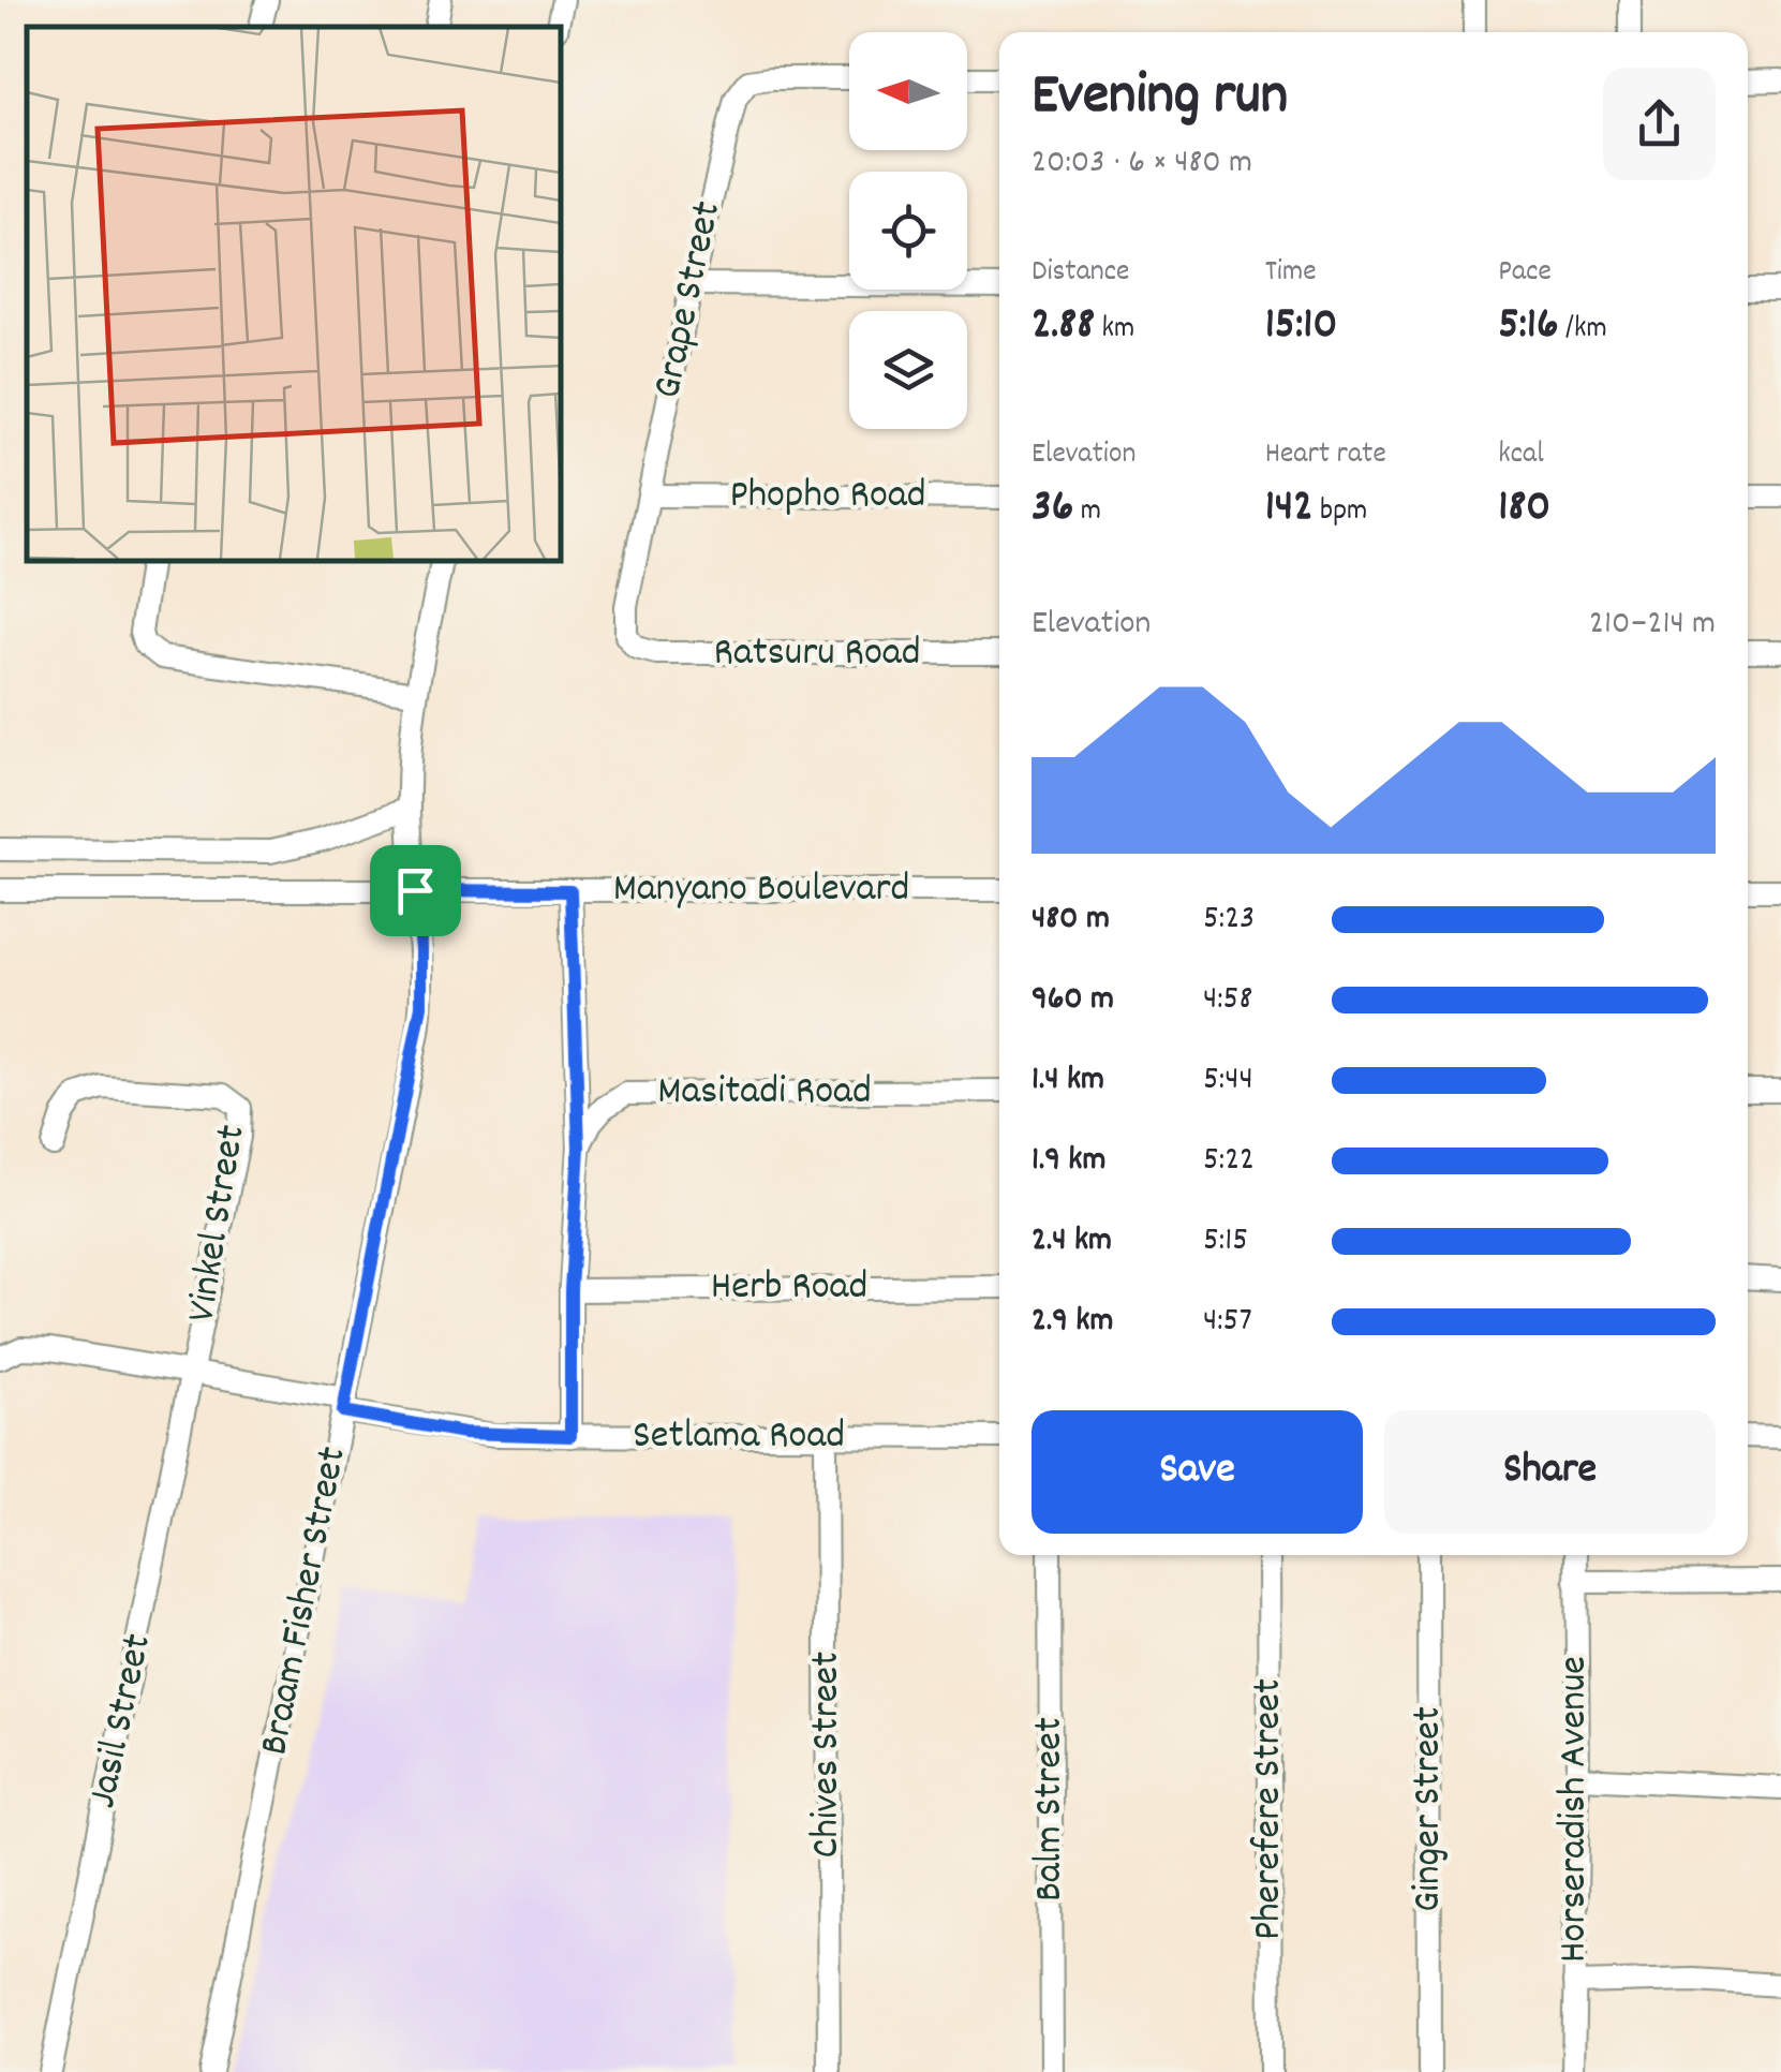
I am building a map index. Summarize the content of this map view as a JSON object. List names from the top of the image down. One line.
{"streets":{"street":["Grape Street","Phopho Road","Ratsuru Road","Manyano Boulevard","Masitadi Road","Vinkel Street","Herb Road","Setlama Road","Braam Fisher Street","Jasil Street","Chives Street","Balm Street","Pherefere Street","Ginger Street","Horseradish Avenue"]},"crossings":[["Grape Street","Phopho Road"],["Grape Street","Ratsuru Road"],["Manyano Boulevard","Braam Fisher Street"],["Vinkel Street","Setlama Road"],["Vinkel Street","Jasil Street"],["Setlama Road","Braam Fisher Street"],["Setlama Road","Jasil Street"],["Setlama Road","Chives Street"]],"north":"left","page":{"heading":["Evening run","20:03 · 6 × 480 m"],"stats":[["Distance","2.88 km"],["Time","15:10"],["Pace","5:16 /km"],["Elevation","36 m"],["Heart rate","142 bpm"],["kcal","180"]],"chart":["Elevation","210–214 m"],"list":[{"name":"480 m","note":"5:23"},{"name":"960 m","note":"4:58"},{"name":"1.4 km","note":"5:44"},{"name":"1.9 km","note":"5:22"},{"name":"2.4 km","note":"5:15"},{"name":"2.9 km","note":"4:57"}],"buttons":["Save","Share"]}}
